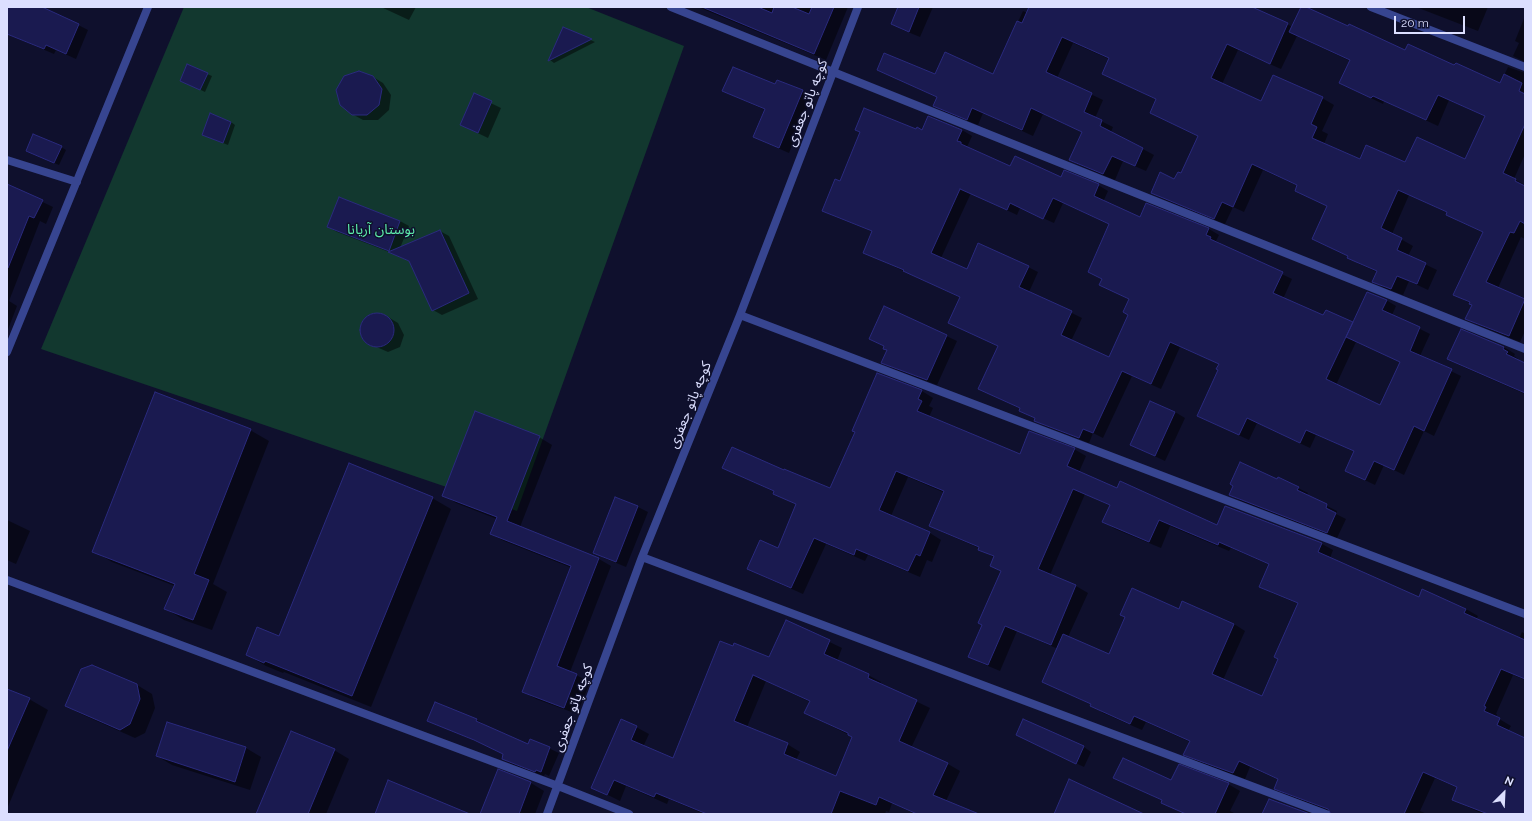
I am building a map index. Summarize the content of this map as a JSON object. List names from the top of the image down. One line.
{"streets":{"street":["کوچه پاتو جعفری"]},"parks":["بوستان آریانا"],"scale_bar":"20 m","north":"top right"}
